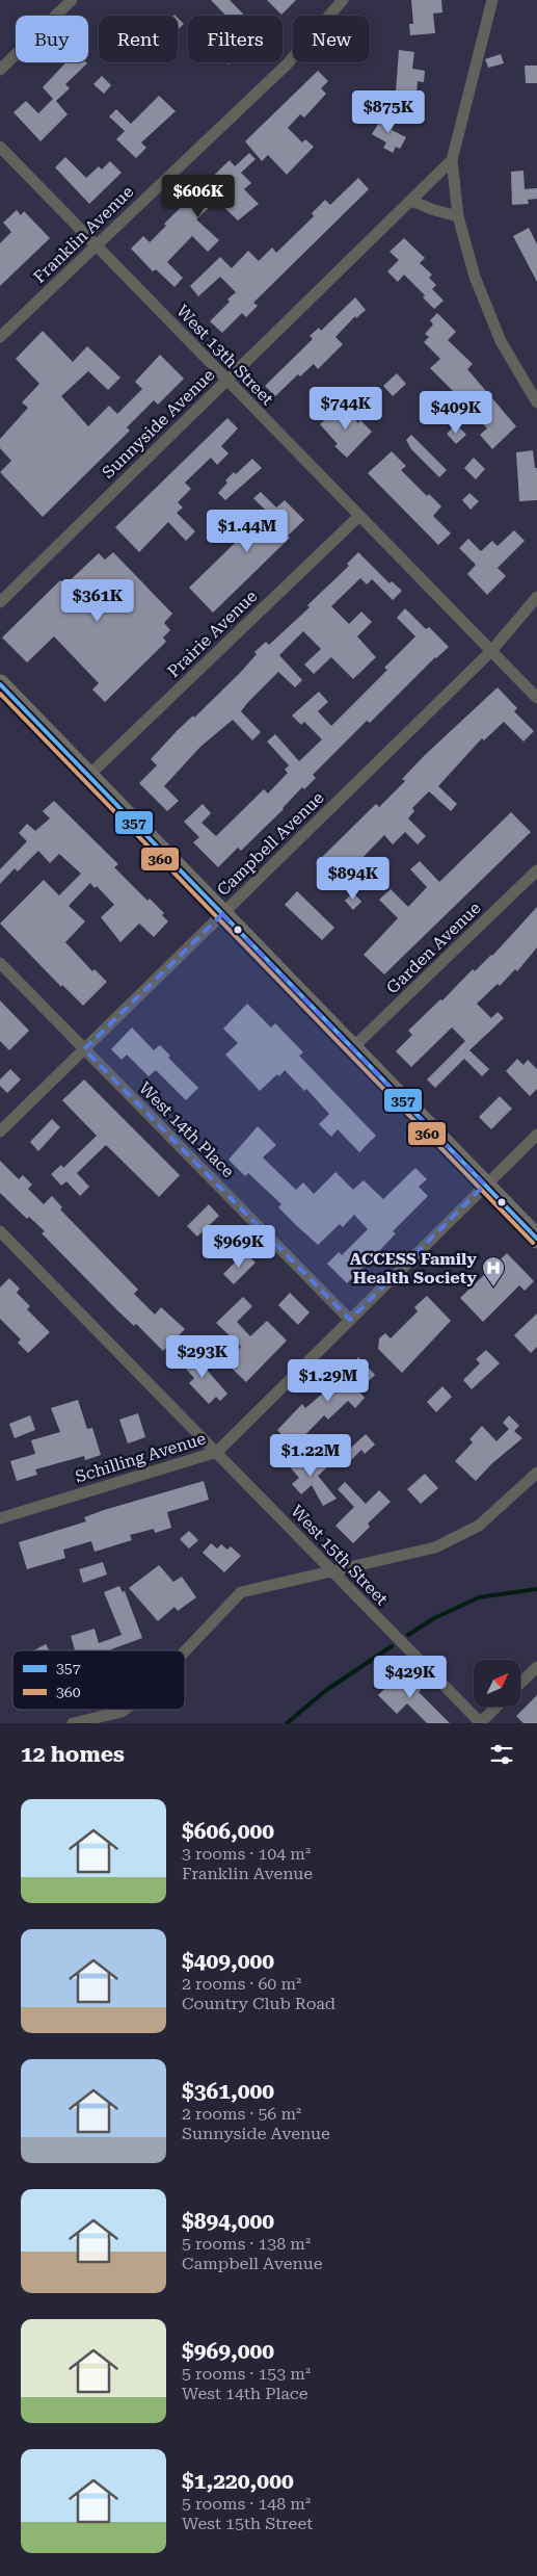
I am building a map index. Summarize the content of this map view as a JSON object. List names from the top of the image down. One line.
{"streets":{"street":["Franklin Avenue","West 13th Street","Sunnyside Avenue","Prairie Avenue","Campbell Avenue","Garden Avenue","West 14th Place","Schilling Avenue","West 15th Street"]},"crossings":[["Franklin Avenue","West 13th Street"],["West 13th Street","Sunnyside Avenue"],["West 13th Street","Prairie Avenue"],["West 13th Street","Campbell Avenue"],["Campbell Avenue","West 14th Place"],["West 14th Place","Schilling Avenue"],["Schilling Avenue","West 15th Street"]],"places":{"hospital":["ACCESS Family Health Society"]},"lines":["transit line 357","transit line 360"],"legend":["357","360"],"north":"top right","page":{"chip":["Buy","Rent","Filters","New"],"price":["$875K","$606K","$744K","$409K","$1.44M","$361K","$894K","$969K","$293K","$1.29M","$1.22M","$429K"],"heading":"12 homes","list":[{"name":"$606,000","note":"3 rooms · 104 m² · Franklin Avenue"},{"name":"$409,000","note":"2 rooms · 60 m² · Country Club Road"},{"name":"$361,000","note":"2 rooms · 56 m² · Sunnyside Avenue"},{"name":"$894,000","note":"5 rooms · 138 m² · Campbell Avenue"},{"name":"$969,000","note":"5 rooms · 153 m² · West 14th Place"},{"name":"$1,220,000","note":"5 rooms · 148 m² · West 15th Street"}]}}
